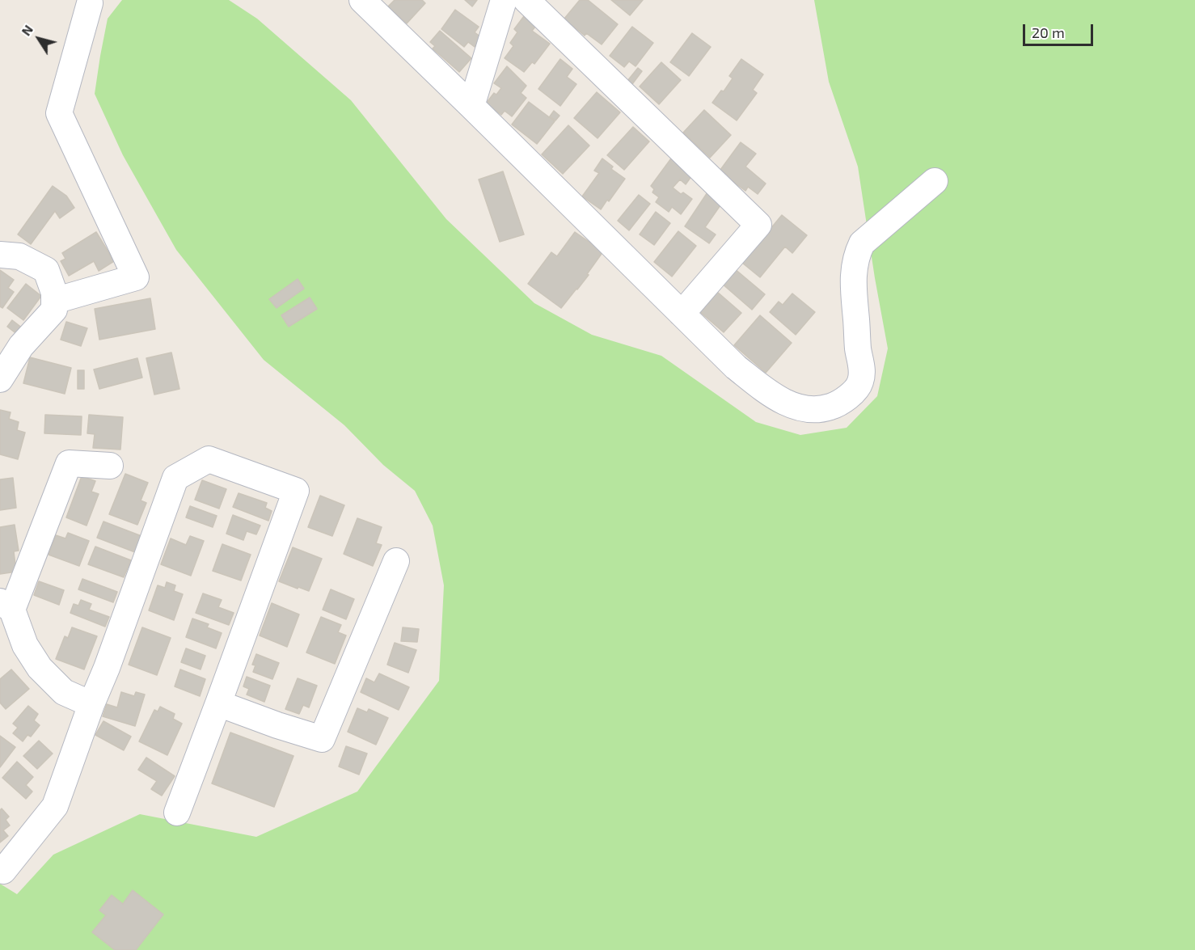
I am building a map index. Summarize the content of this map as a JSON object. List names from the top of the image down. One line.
{"scale_bar":"20 m","north":"top left"}
